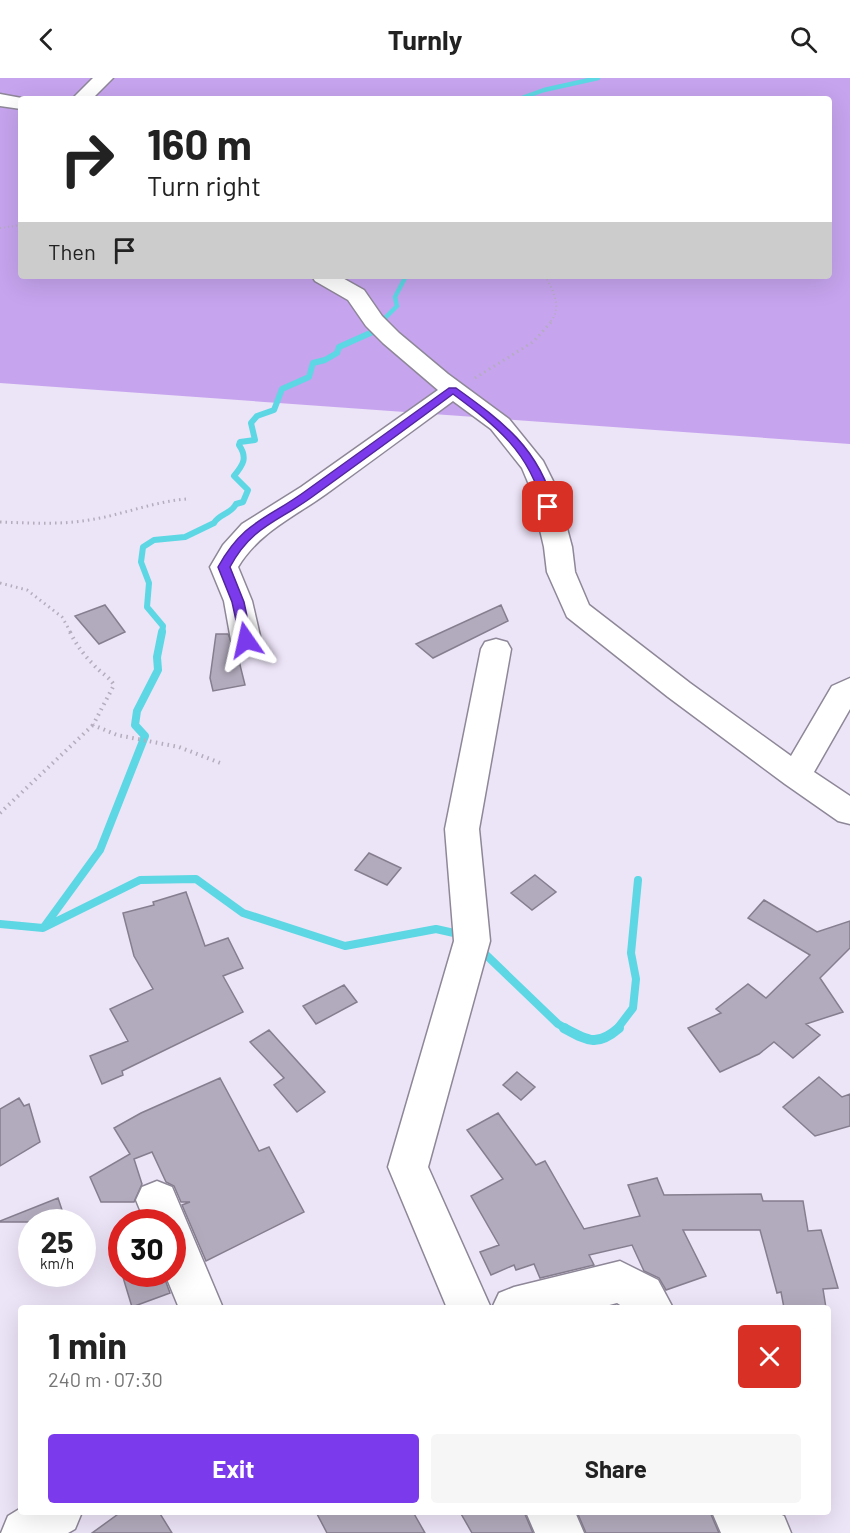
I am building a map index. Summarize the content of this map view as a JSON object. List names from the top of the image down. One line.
{"page":{"header":"Turnly","turn":["160 m","Turn right"],"then":"Then","speed":"25 km/h","limit":"30","heading":["1 min","240 m · 07:30"],"buttons":["Exit","Share"]}}
